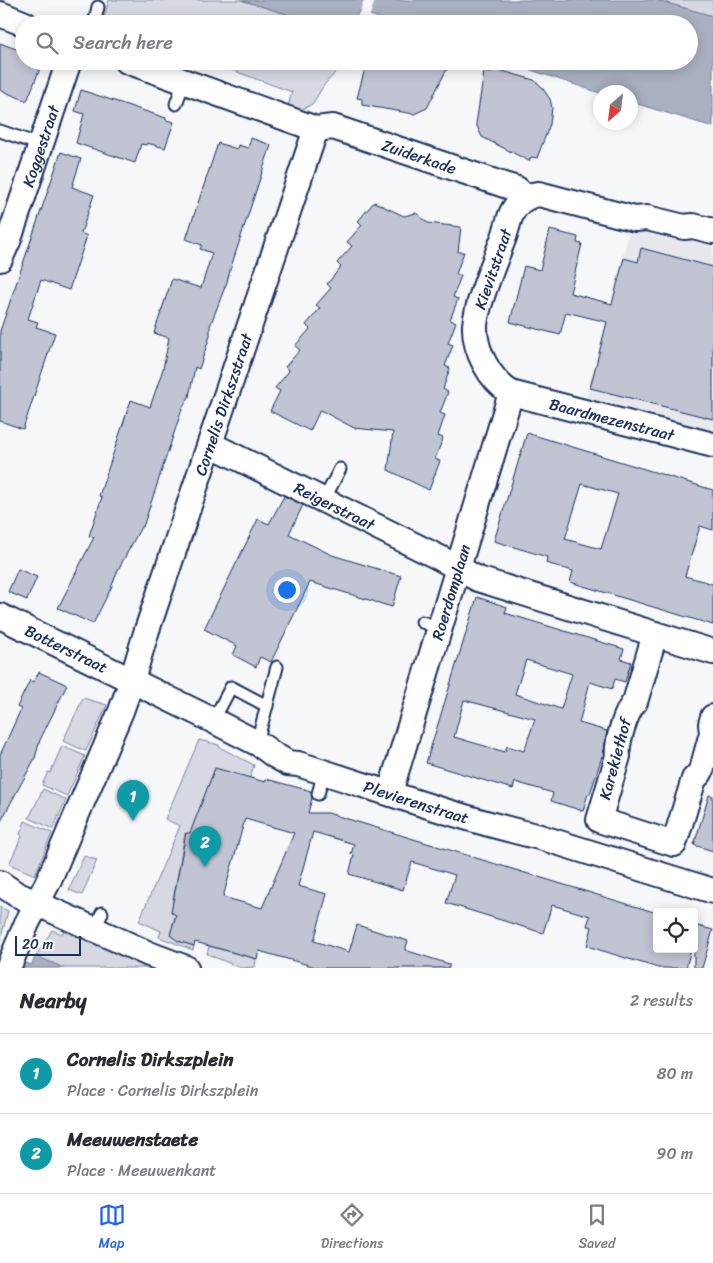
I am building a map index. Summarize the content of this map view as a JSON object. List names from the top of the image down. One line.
{"streets":{"street":["Koggestraat","Zuiderkade","Kievitstraat","Cornelis Dirkszstraat","Baardmezenstraat","Reigerstraat","Roerdomplaan","Botterstraat","Karekiethof","Plevierenstraat"]},"crossings":[["Zuiderkade","Kievitstraat"],["Zuiderkade","Cornelis Dirkszstraat"],["Kievitstraat","Baardmezenstraat"],["Kievitstraat","Roerdomplaan"],["Cornelis Dirkszstraat","Reigerstraat"],["Cornelis Dirkszstraat","Botterstraat"],["Cornelis Dirkszstraat","Plevierenstraat"],["Baardmezenstraat","Roerdomplaan"],["Reigerstraat","Roerdomplaan"],["Roerdomplaan","Plevierenstraat"],["Botterstraat","Plevierenstraat"]],"scale_bar":"20 m","north":"bottom left","page":{"search":"Search here","pins":["1","2"],"scale":"20 m","heading":["Nearby","2 results"],"list":[{"mark":"1","name":"Cornelis Dirkszplein","note":"Place · Cornelis Dirkszplein","value":"80 m"},{"mark":"2","name":"Meeuwenstaete","note":"Place · Meeuwenkant","value":"90 m"}],"nav":["Map","Directions","Saved"]}}
